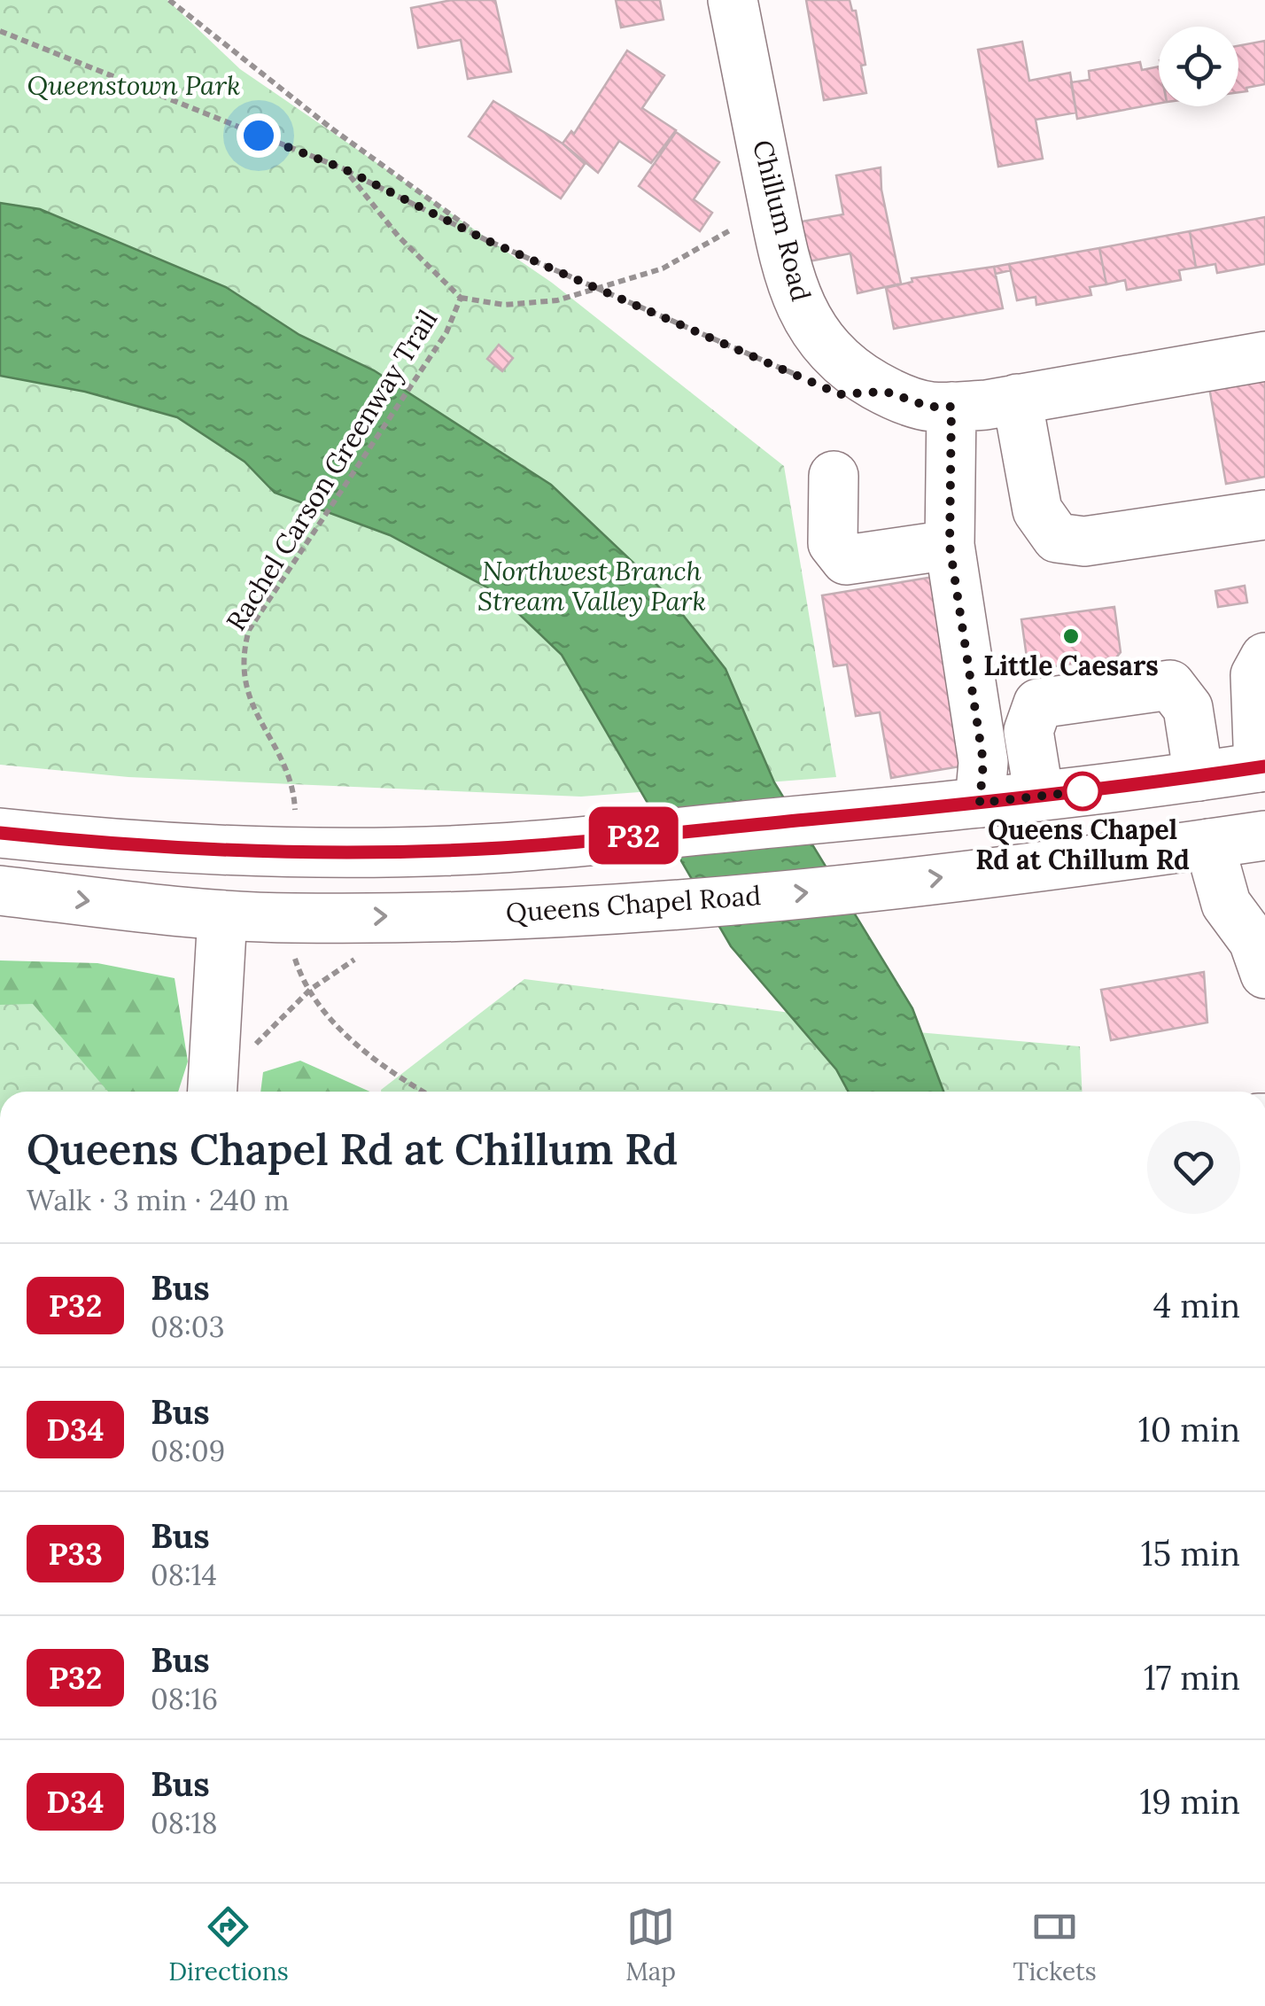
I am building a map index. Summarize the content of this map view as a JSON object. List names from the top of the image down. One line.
{"streets":{"main road":["Chillum Road","Queens Chapel Road"],"path":["Rachel Carson Greenway Trail"]},"parks":["Queenstown Park","Northwest Branch Stream Valley Park"],"places":["Little Caesars","Queens Chapel Rd at Chillum Rd"],"lines":["bus line P32"],"page":{"on_map":"P32","heading":["Queens Chapel Rd at Chillum Rd","Walk · 3 min · 240 m"],"list":[{"mark":"P32","name":"Bus","note":"08:03","value":"4 min"},{"mark":"D34","name":"Bus","note":"08:09","value":"10 min"},{"mark":"P33","name":"Bus","note":"08:14","value":"15 min"},{"mark":"P32","name":"Bus","note":"08:16","value":"17 min"},{"mark":"D34","name":"Bus","note":"08:18","value":"19 min"}],"tabs":["Directions","Map","Tickets"]}}
